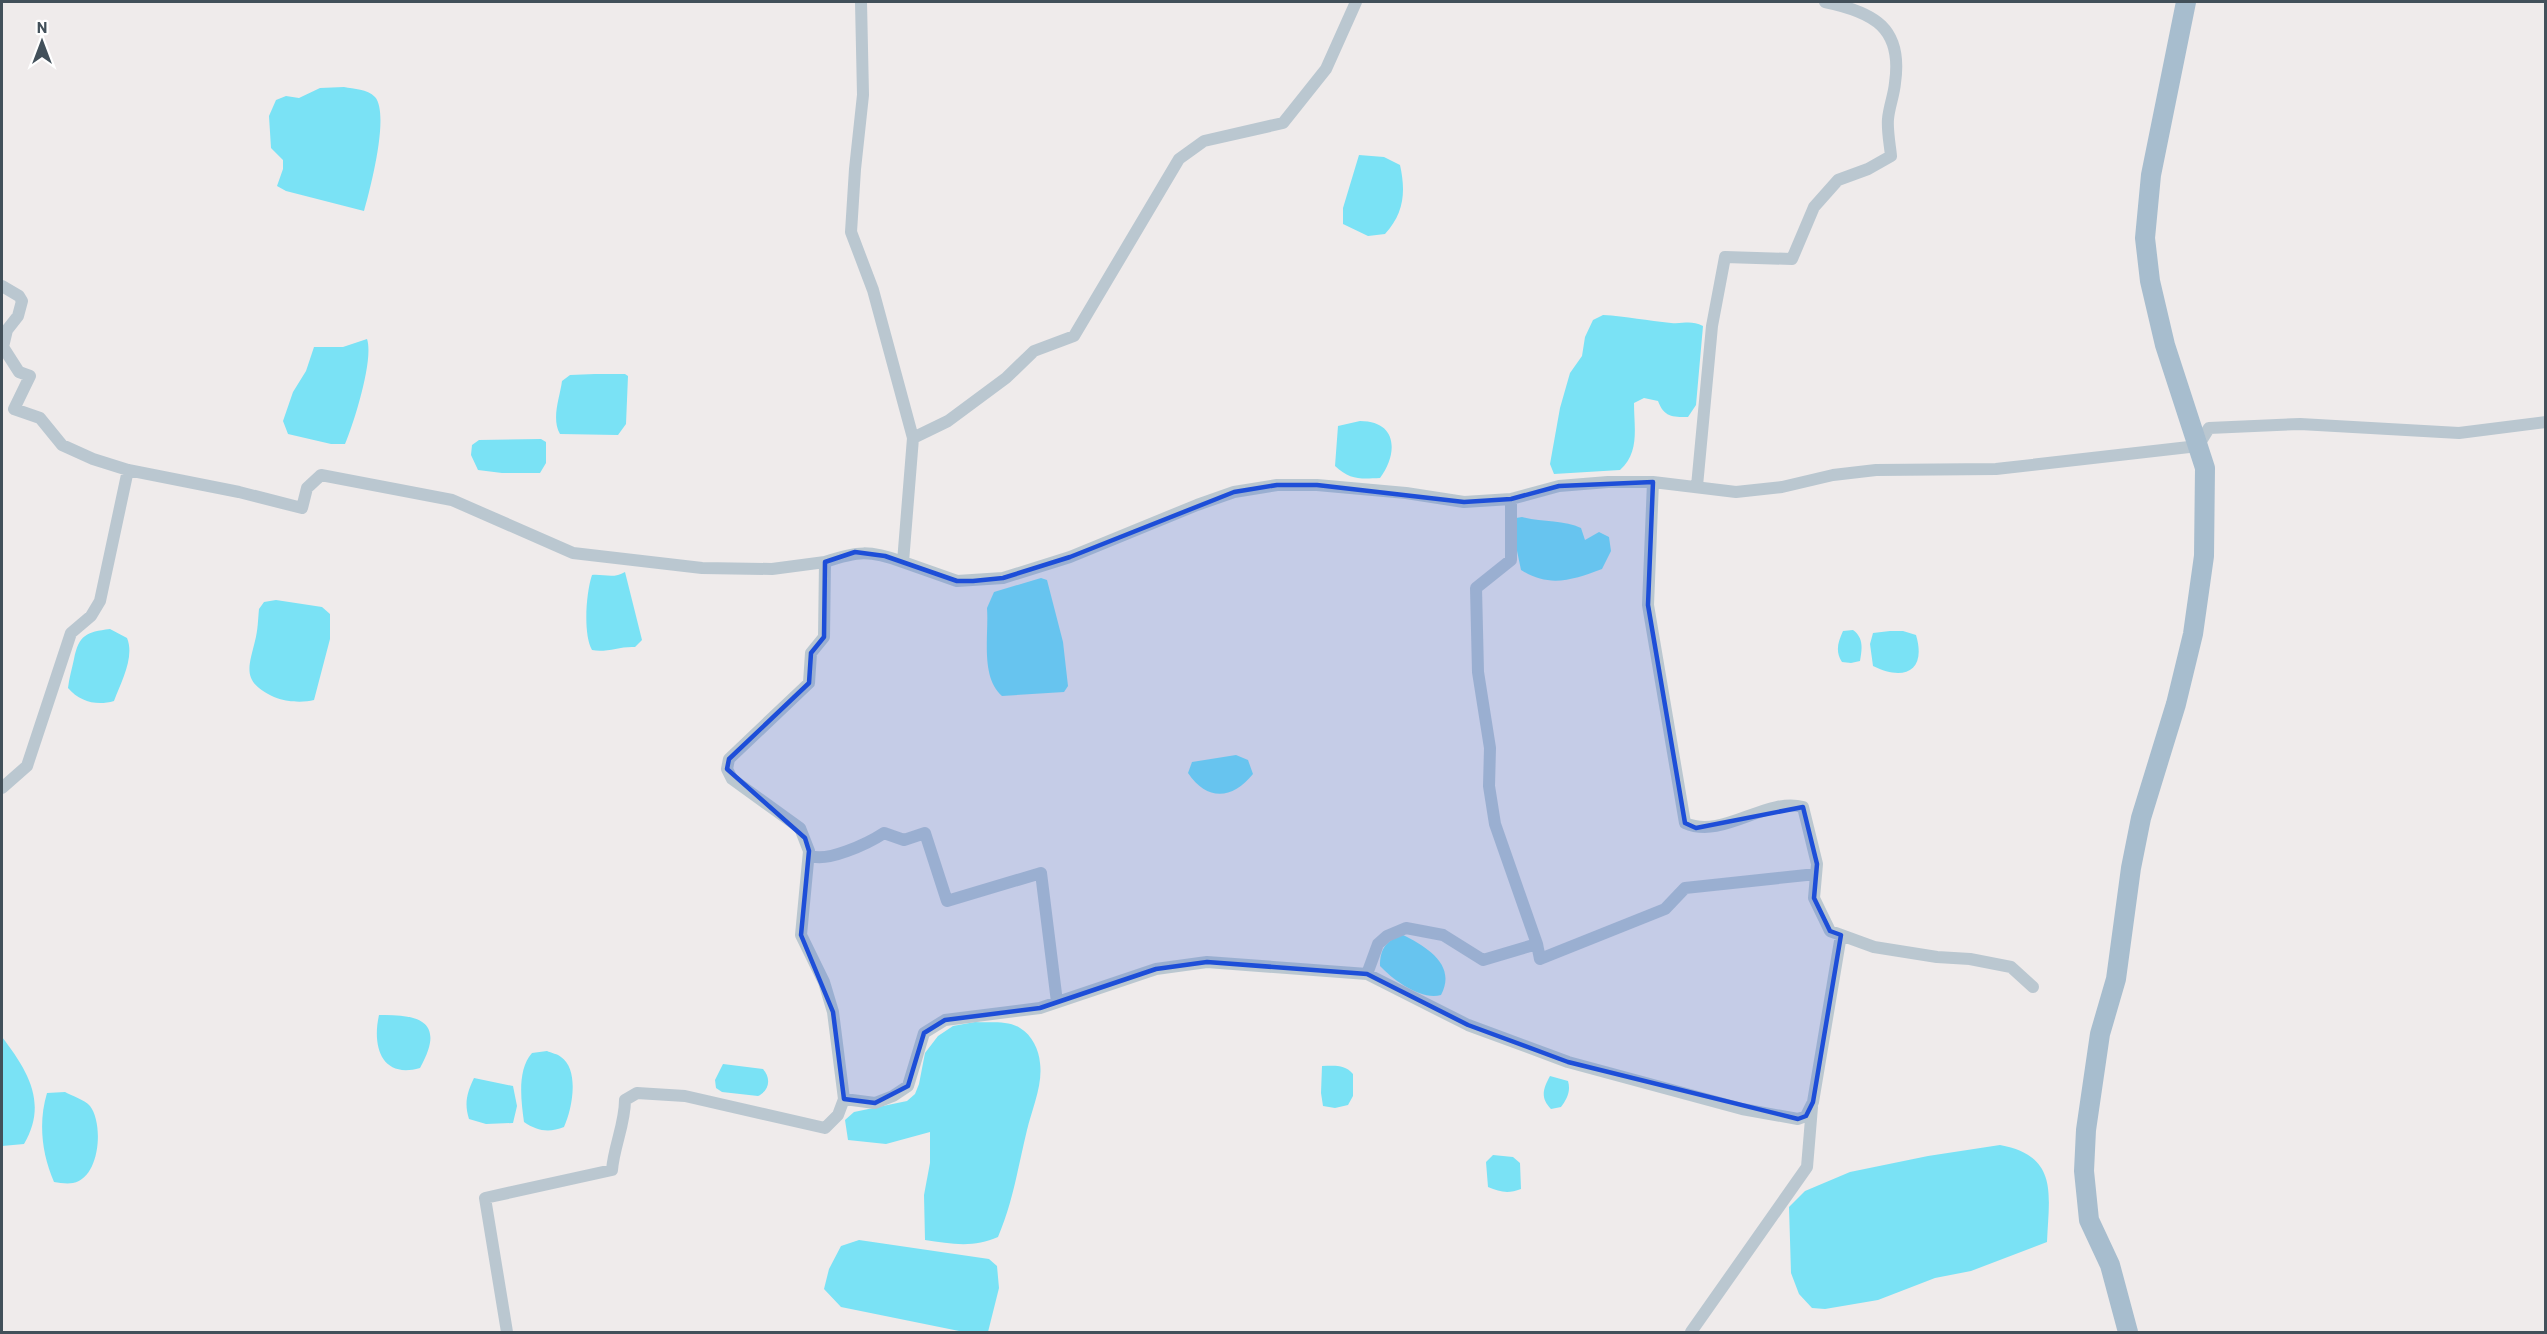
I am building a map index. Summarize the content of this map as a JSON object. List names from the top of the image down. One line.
{"north":"top"}
